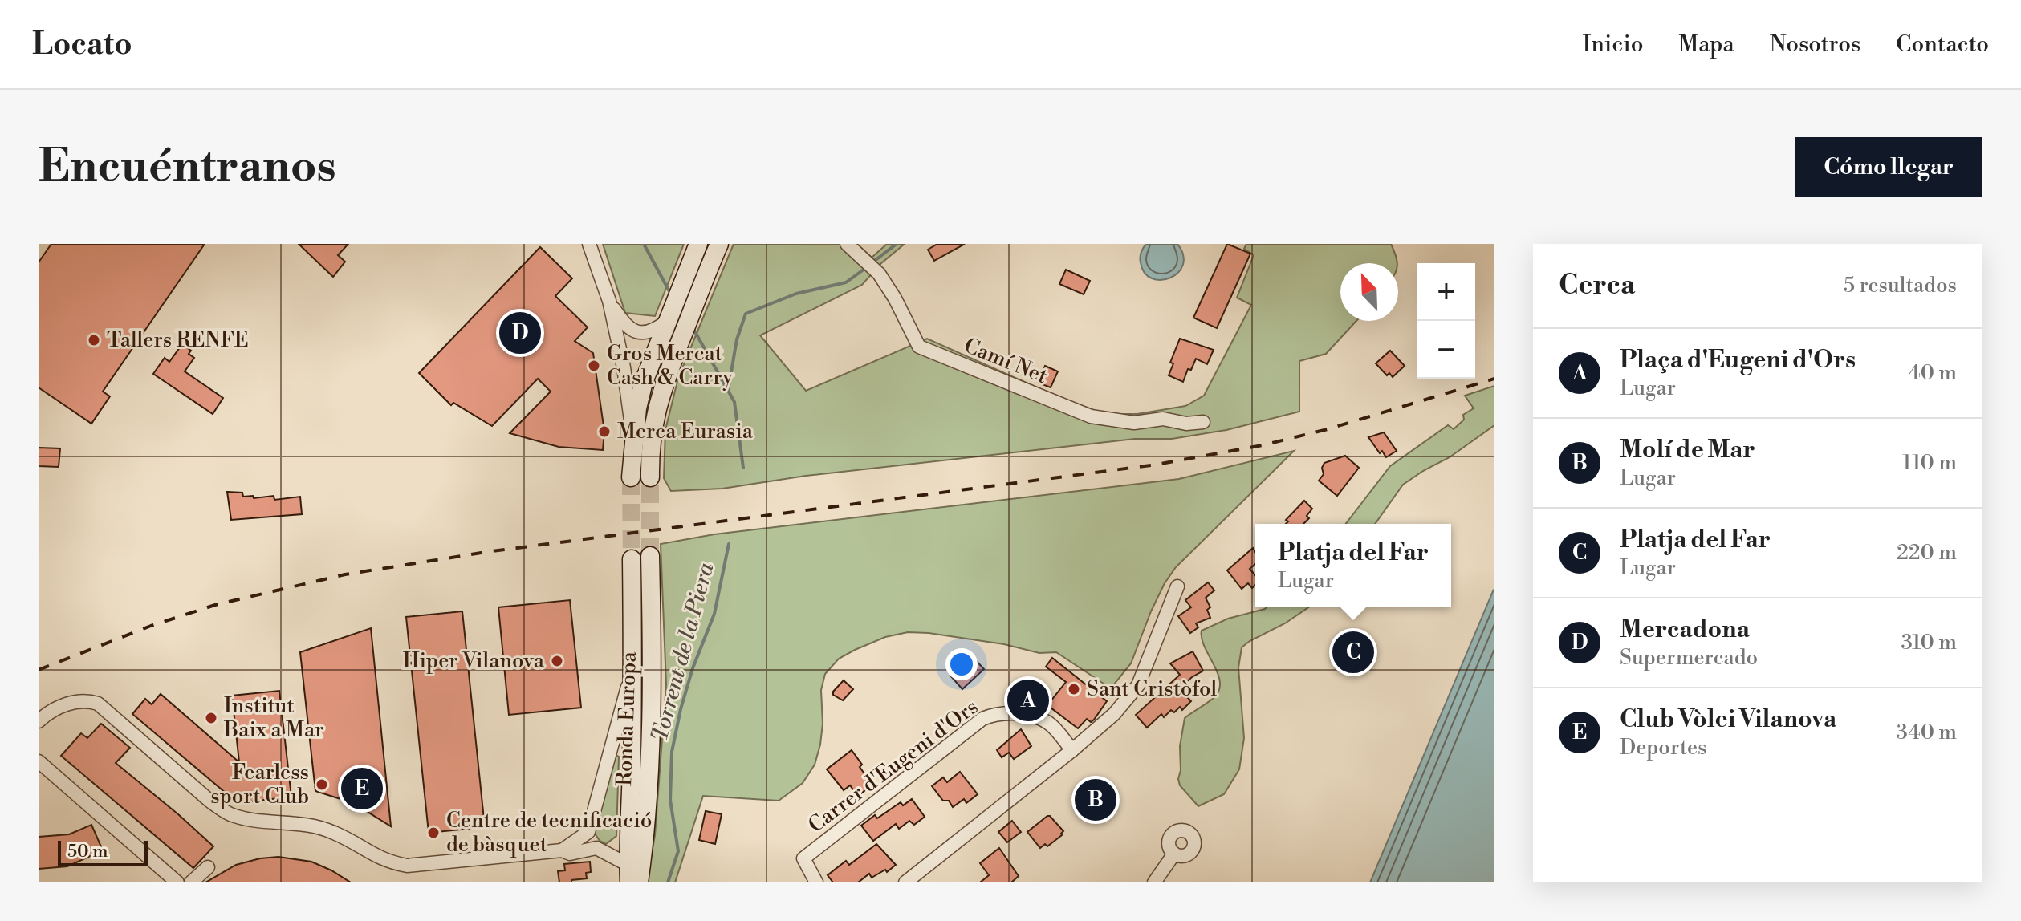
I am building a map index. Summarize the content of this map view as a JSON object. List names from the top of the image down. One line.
{"streets":{"street":["Camí Net","Ronda Europa","Carrer d'Eugeni d'Ors"]},"water":["Torrent de la Piera"],"places":["Tallers RENFE","Gros Mercat Cash & Carry","Merca Eurasia","Hiper Vilanova","Sant Cristòfol","Institut Baix a Mar","Fearless sport Club","Centre de tecnificació de bàsquet"],"scale_bar":"50 m","north":"top left","page":{"header":"Locato","nav":["Inicio","Mapa","Nosotros","Contacto"],"buttons":"Cómo llegar","title":"Encuéntranos","heading":["Cerca","5 resultados"],"map_buttons":["+","−"],"pins":["D","C","A","E","B"],"list":[{"mark":"A","name":"Plaça d'Eugeni d'Ors","note":"Lugar","value":"40 m"},{"mark":"B","name":"Molí de Mar","note":"Lugar","value":"110 m"},{"mark":"C","name":"Platja del Far","note":"Lugar","value":"220 m"},{"mark":"D","name":"Mercadona","note":"Supermercado","value":"310 m"},{"mark":"E","name":"Club Vòlei Vilanova","note":"Deportes","value":"340 m"}],"popup":["Platja del Far","Lugar"],"scale":"50 m"}}
